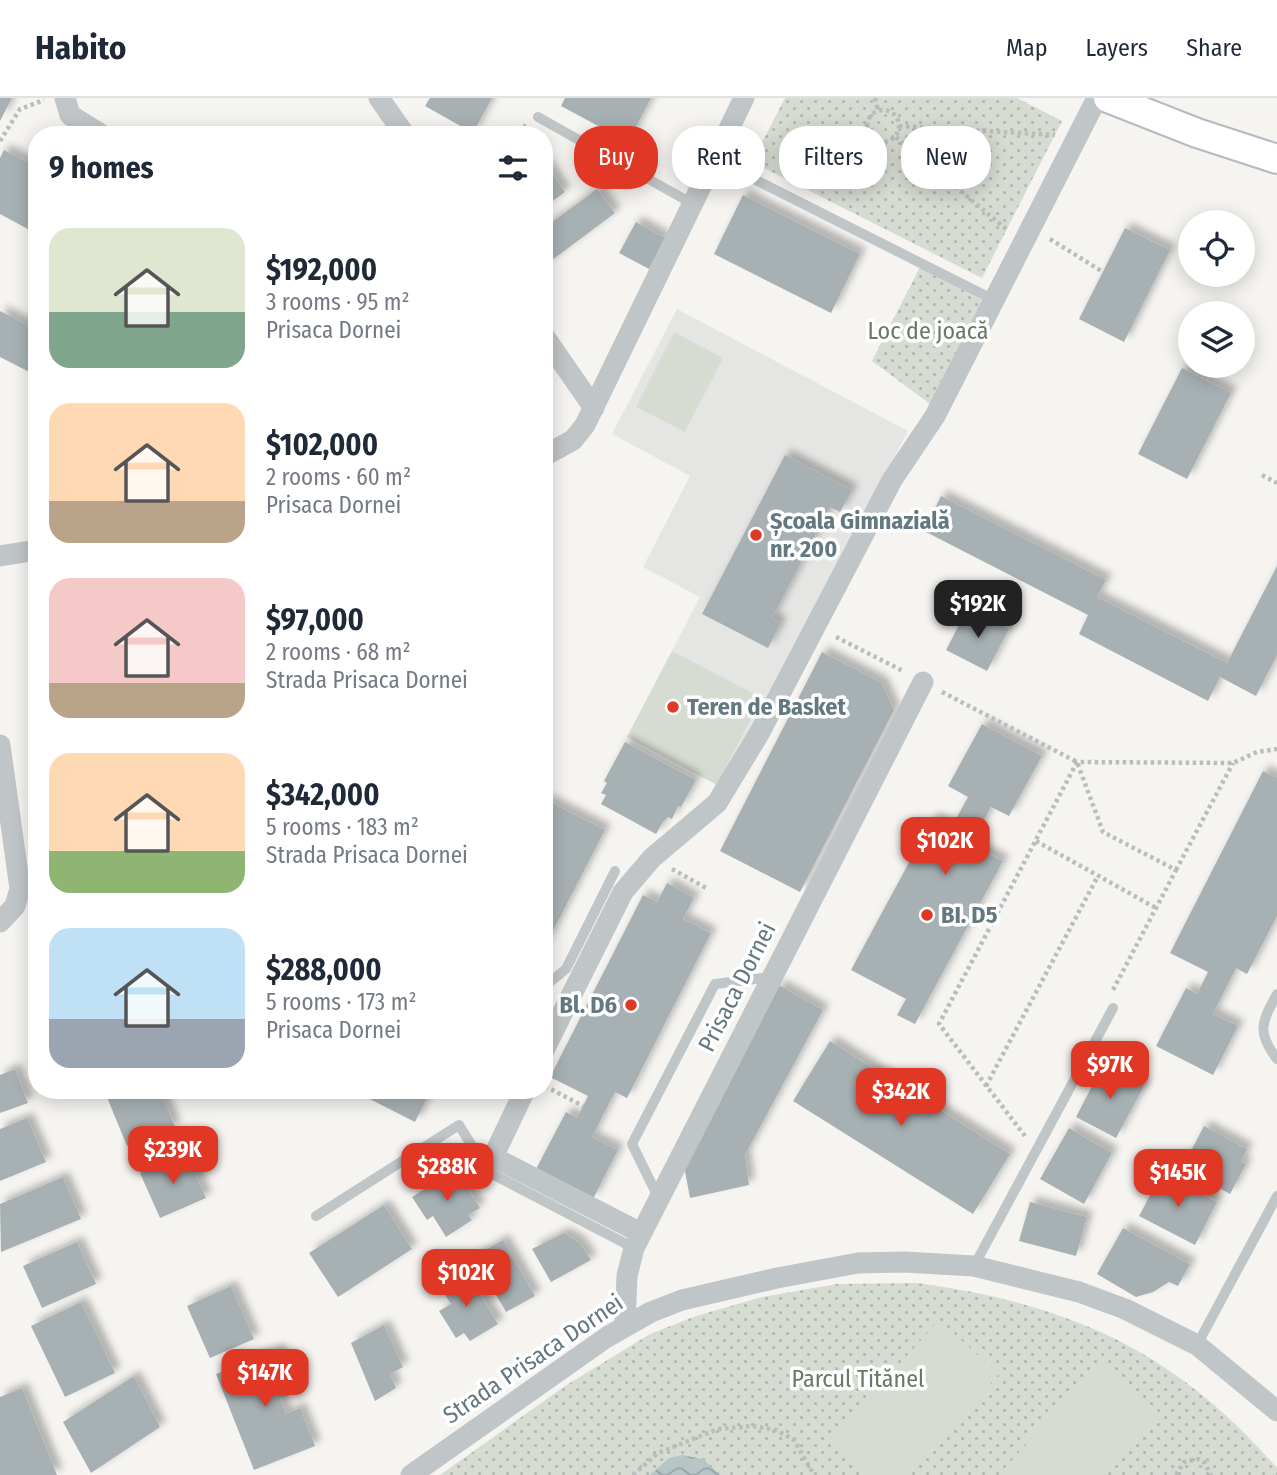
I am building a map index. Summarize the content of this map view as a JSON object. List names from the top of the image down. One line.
{"streets":{"street":["Prisaca Dornei","Strada Prisaca Dornei"]},"crossings":[["Prisaca Dornei","Strada Prisaca Dornei"]],"parks":["Loc de joacă","Parcul Titănel"],"places":["Școala Gimnazială nr. 200","Teren de Basket","BI. D5","Bl. D6"],"page":{"header":"Habito","nav":["Map","Layers","Share"],"chip":["Buy","Rent","Filters","New"],"heading":"9 homes","list":[{"name":"$192,000","note":"3 rooms · 95 m² · Prisaca Dornei"},{"name":"$102,000","note":"2 rooms · 60 m² · Prisaca Dornei"},{"name":"$97,000","note":"2 rooms · 68 m² · Strada Prisaca Dornei"},{"name":"$342,000","note":"5 rooms · 183 m² · Strada Prisaca Dornei"},{"name":"$288,000","note":"5 rooms · 173 m² · Prisaca Dornei"}],"price":["$192K","$102K","$97K","$342K","$239K","$288K","$145K","$102K","$147K"]}}
